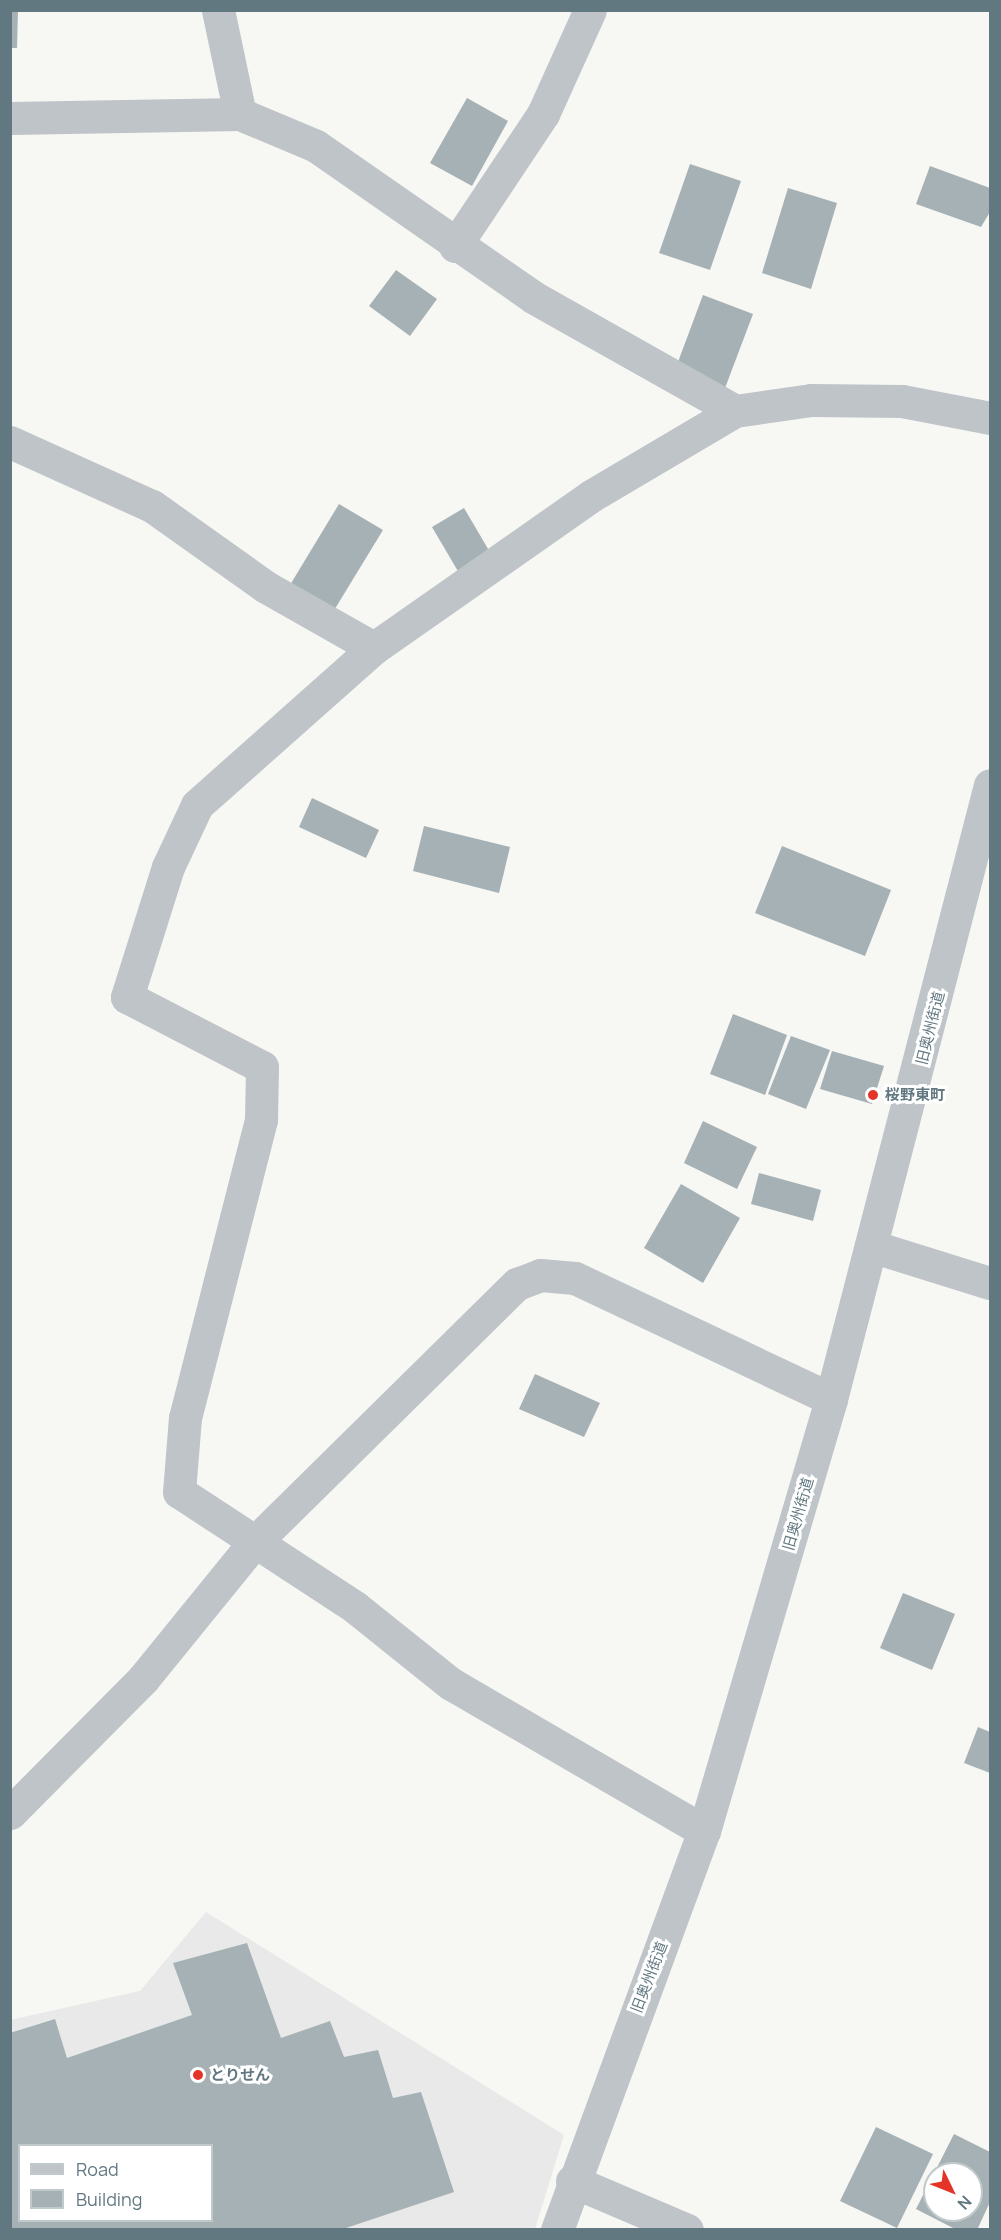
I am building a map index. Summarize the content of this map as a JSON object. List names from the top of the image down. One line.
{"streets":{"street":["旧奥州街道"]},"places":["桜野東町","とりせん"],"legend":["Road","Building"],"north":"bottom right"}
